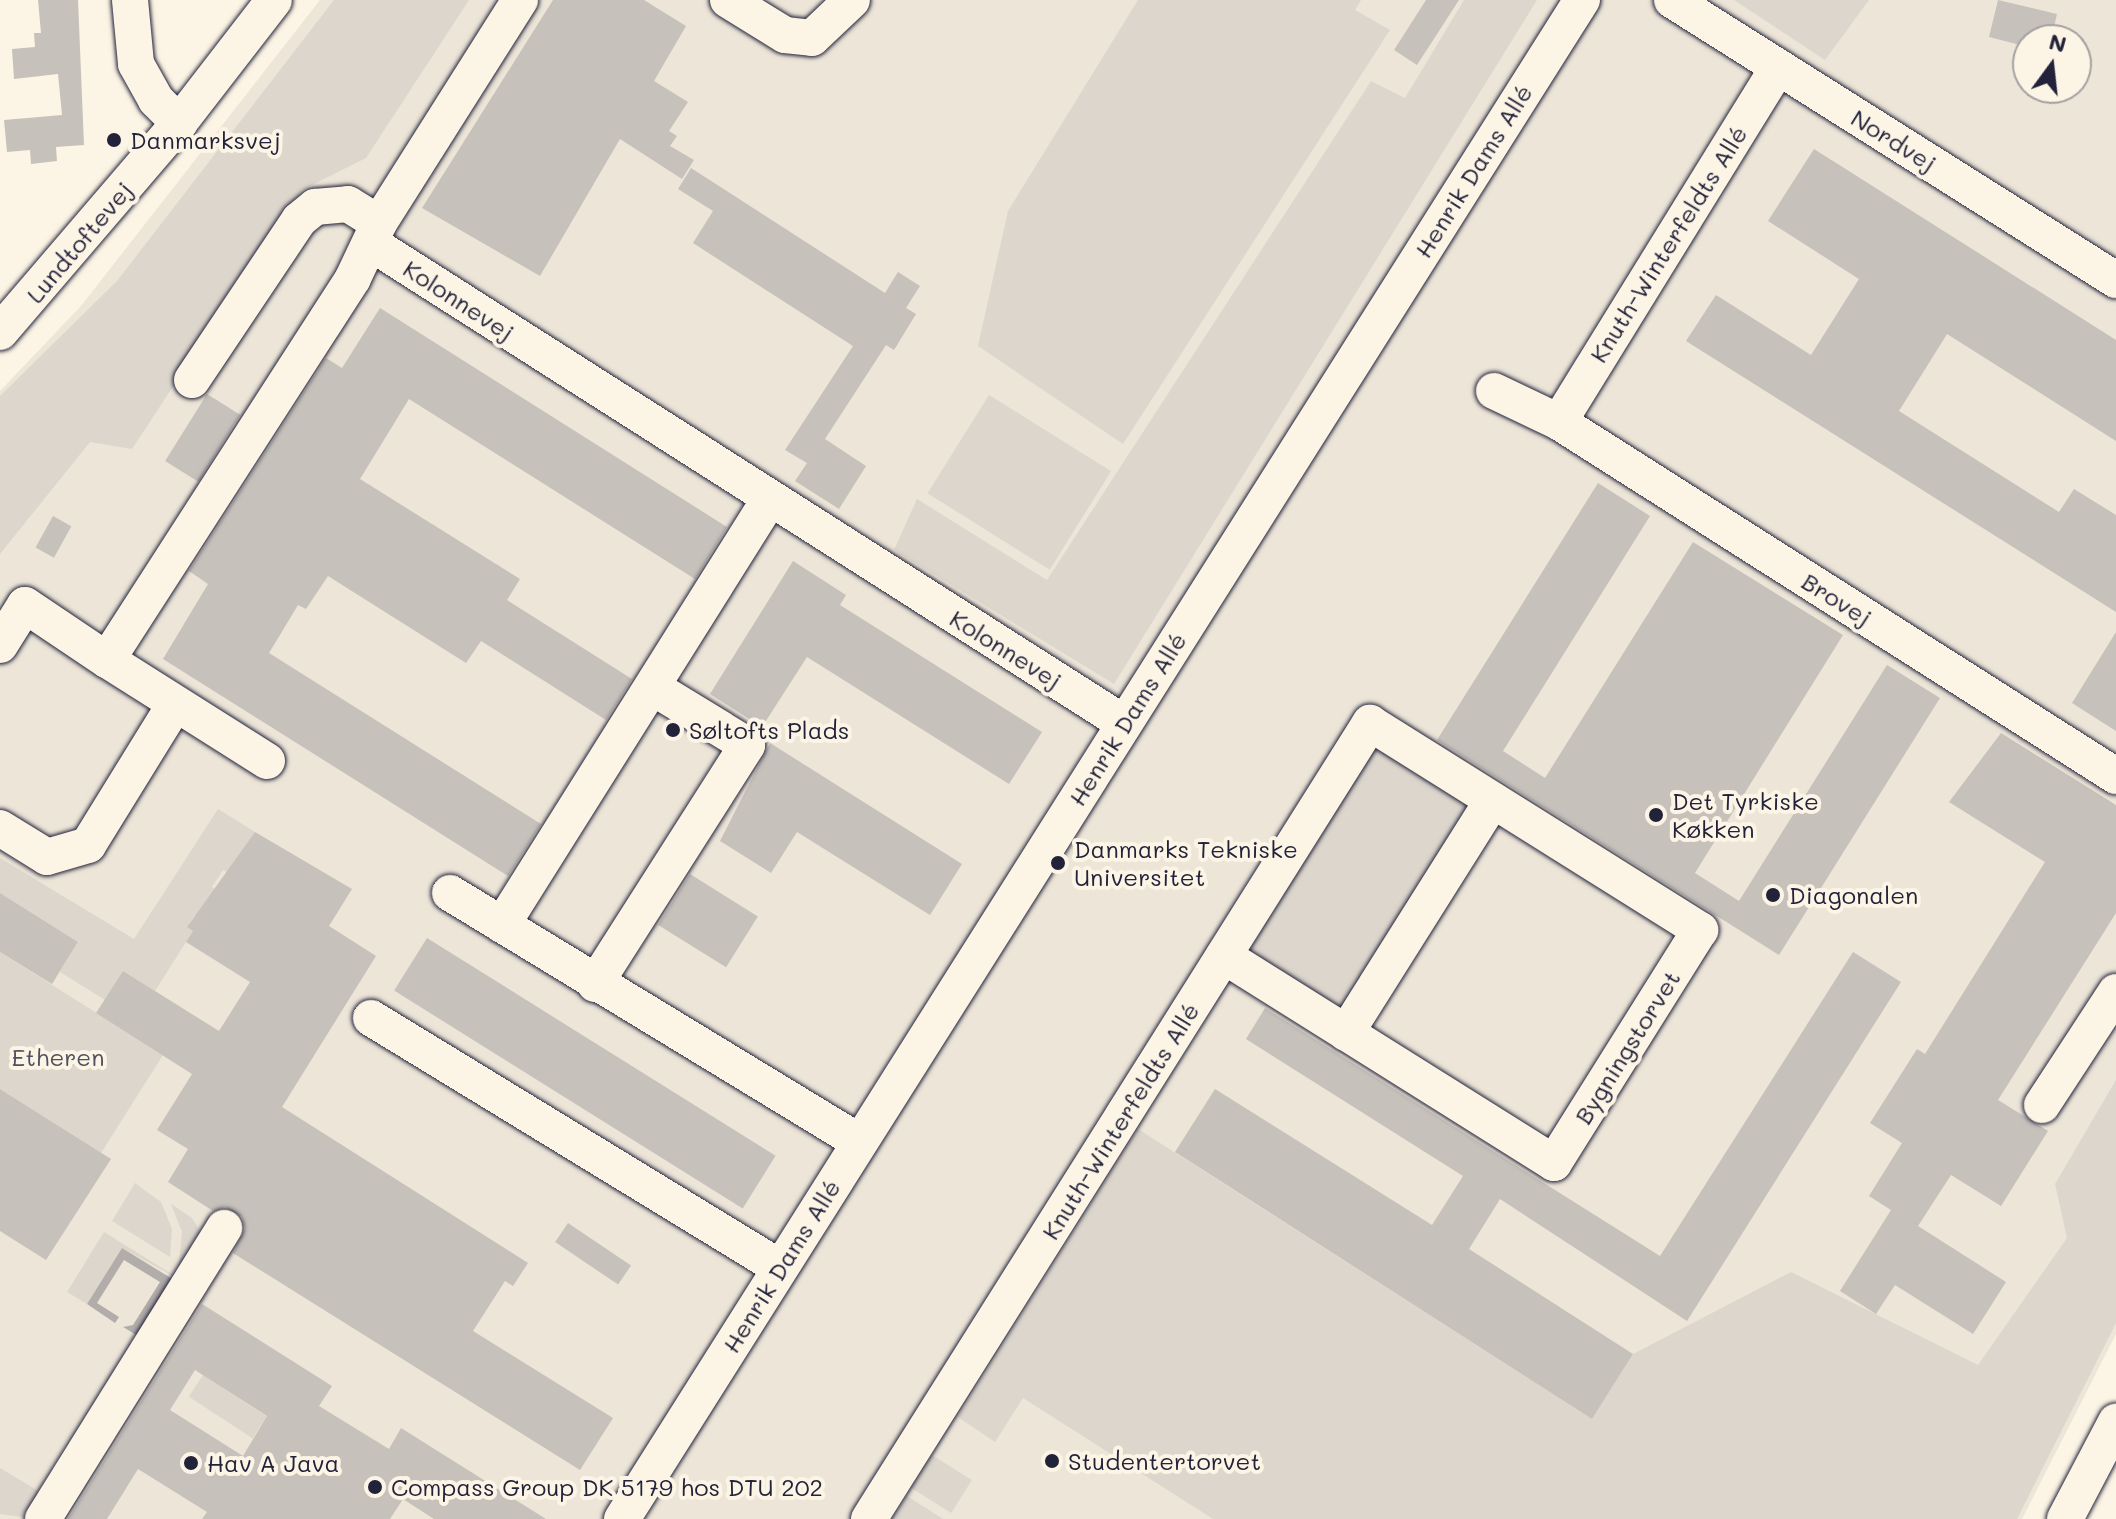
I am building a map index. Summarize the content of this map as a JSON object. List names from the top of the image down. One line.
{"streets":{"street":["Nordvej","Henrik Dams Allé","Lundtoftevej","Knuth-Winterfeldts Allé","Kolonnevej","Brovej","Bygningstorvet"]},"crossings":[["Nordvej","Knuth-Winterfeldts Allé"],["Henrik Dams Allé","Kolonnevej"],["Knuth-Winterfeldts Allé","Brovej"],["Knuth-Winterfeldts Allé","Bygningstorvet"]],"parks":["Etheren"],"places":["Danmarksvej","Søltofts Plads","Det Tyrkiske Køkken","Danmarks Tekniske Universitet","Diagonalen","Studentertorvet","Hav A Java","Compass Group DK 5179 hos DTU 202"],"north":"top"}
